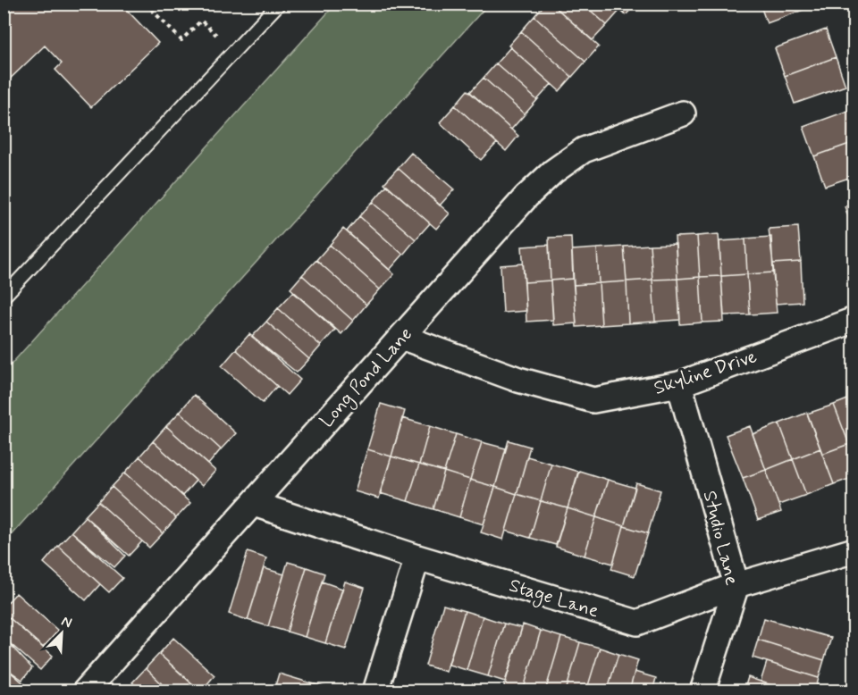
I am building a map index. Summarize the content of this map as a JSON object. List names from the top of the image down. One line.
{"streets":{"street":["Skyline Drive","Long Pond Lane","Studio Lane","Stage Lane"]},"crossings":[["Skyline Drive","Long Pond Lane"],["Skyline Drive","Studio Lane"],["Long Pond Lane","Stage Lane"],["Studio Lane","Stage Lane"]],"north":"top right"}
